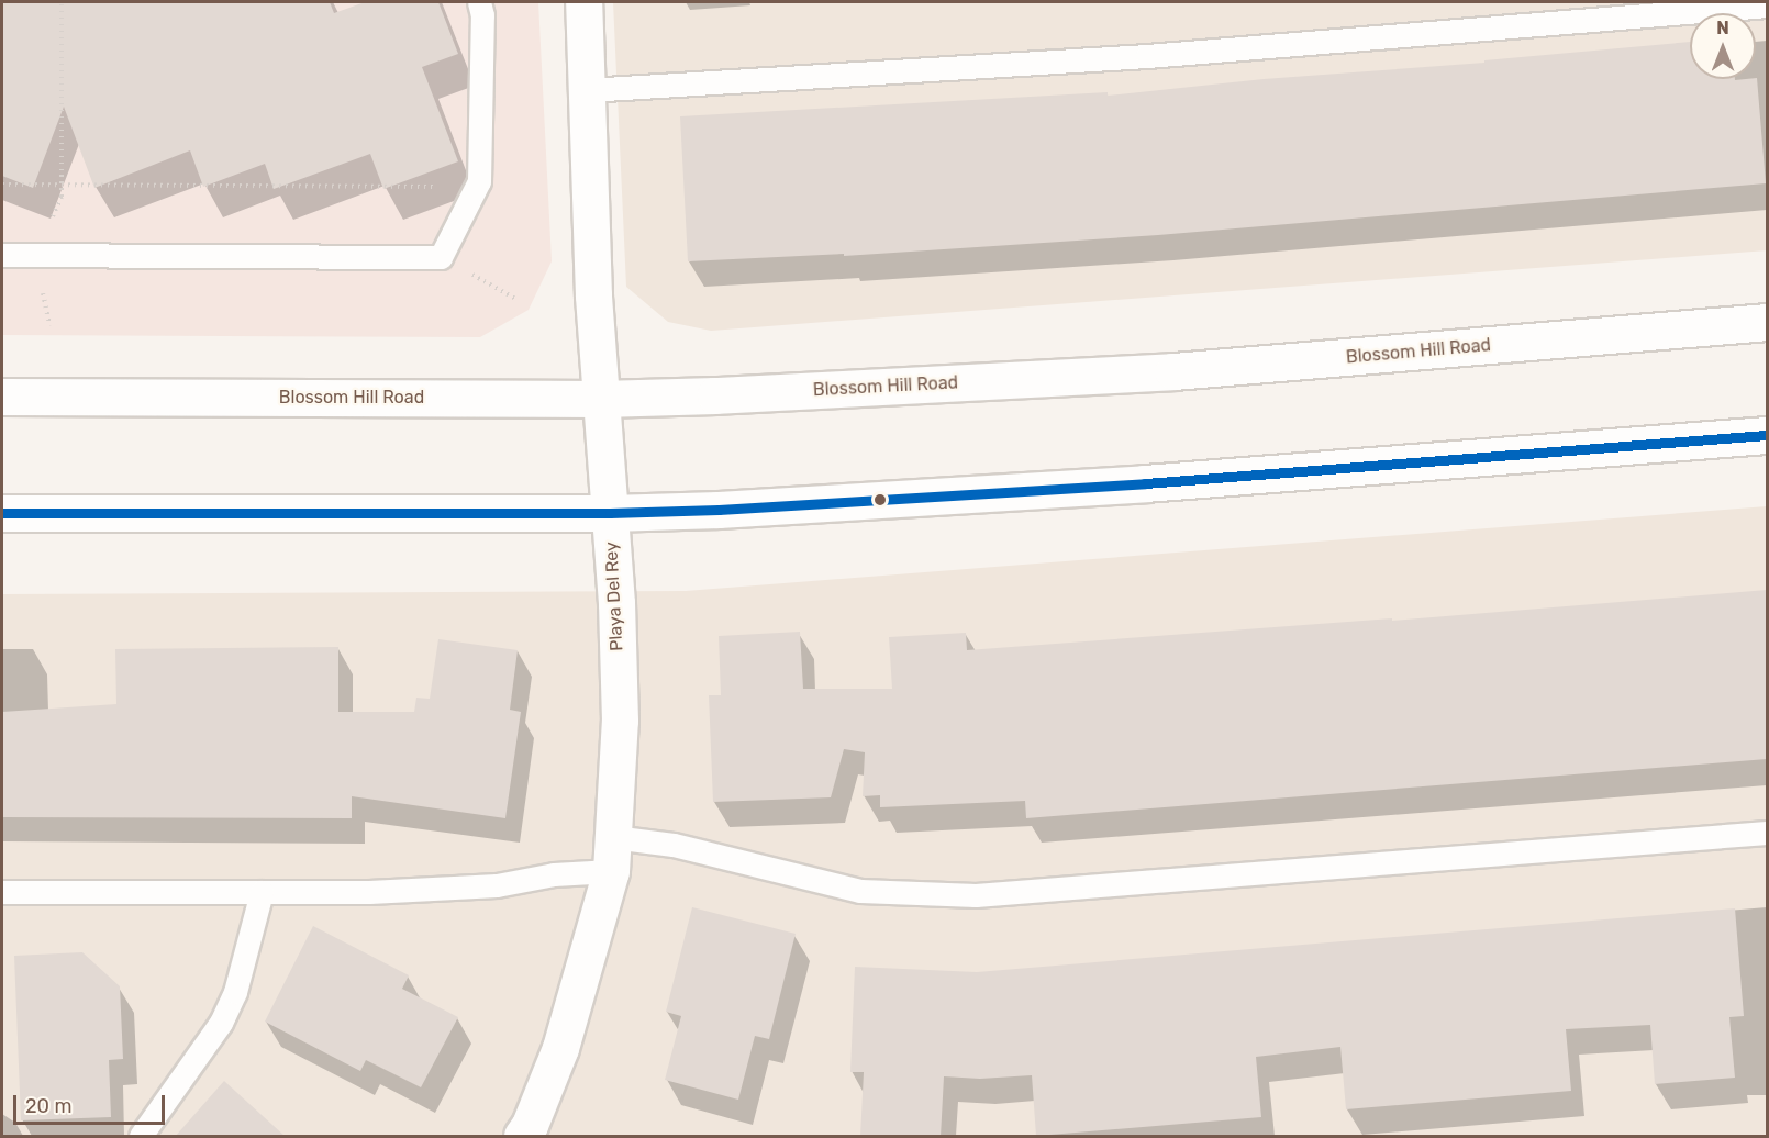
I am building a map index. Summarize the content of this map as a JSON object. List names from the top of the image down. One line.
{"streets":{"main road":["Blossom Hill Road","Playa Del Rey"]},"crossings":[["Blossom Hill Road","Playa Del Rey"]],"scale_bar":"20 m","north":"top"}
